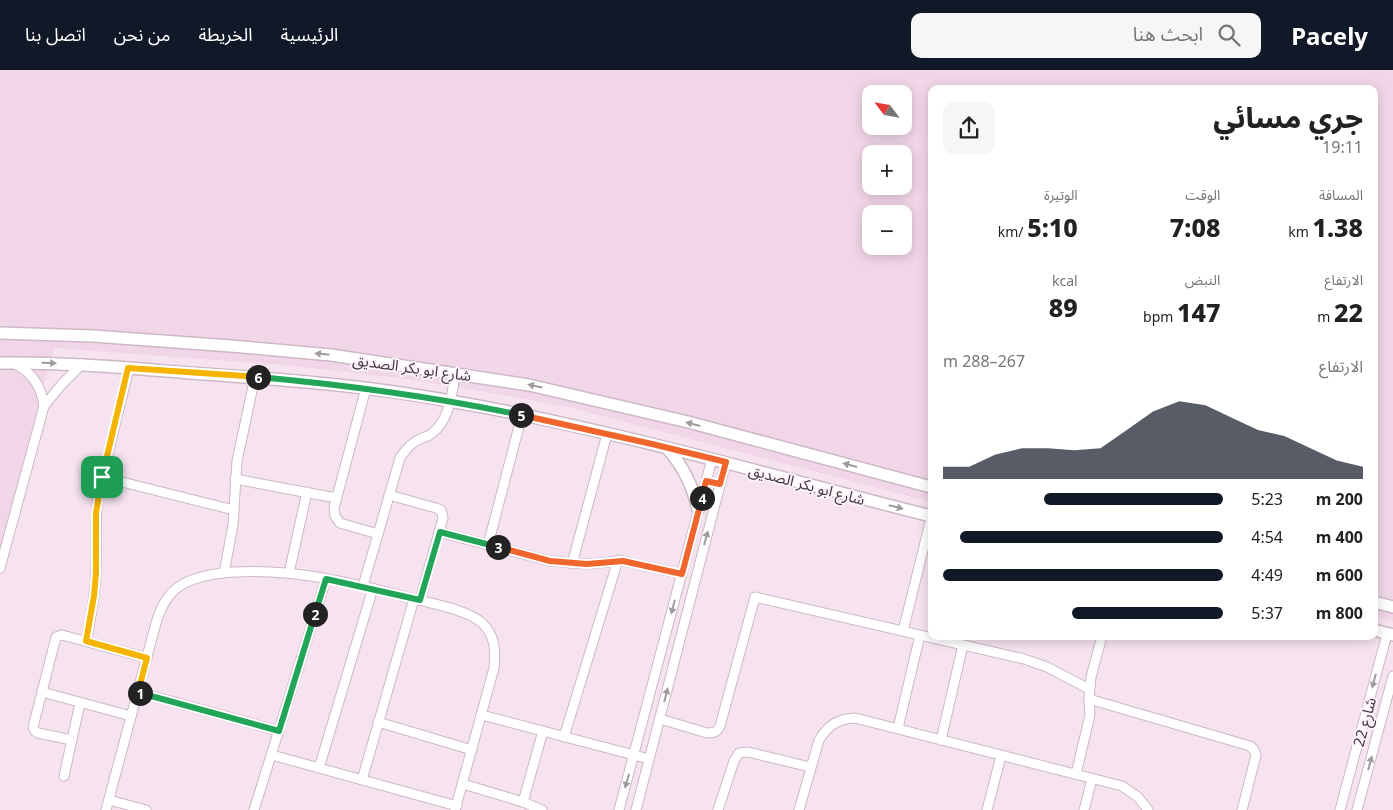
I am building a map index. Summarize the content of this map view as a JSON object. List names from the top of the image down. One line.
{"streets":{"main road":["شارع ابو بكر الصديق"],"street":["شارع 22"]},"north":"top left","page":{"header":"Pacely","search":"ابحث هنا","nav":["الرئيسية","الخريطة","من نحن","اتصل بنا"],"map_buttons":["+","−"],"heading":["جري مسائي","19:11"],"stats":[["المسافة","1.38 km"],["الوقت","7:08"],["الوتيرة","5:10 /km"],["الارتفاع","22 m"],["النبض","147 bpm"],["kcal","89"]],"chart":["الارتفاع","267–288 m"],"pins":["6","5","4","3","2","1"],"list":[{"name":"200 m","note":"5:23"},{"name":"400 m","note":"4:54"},{"name":"600 m","note":"4:49"},{"name":"800 m","note":"5:37"}]}}
